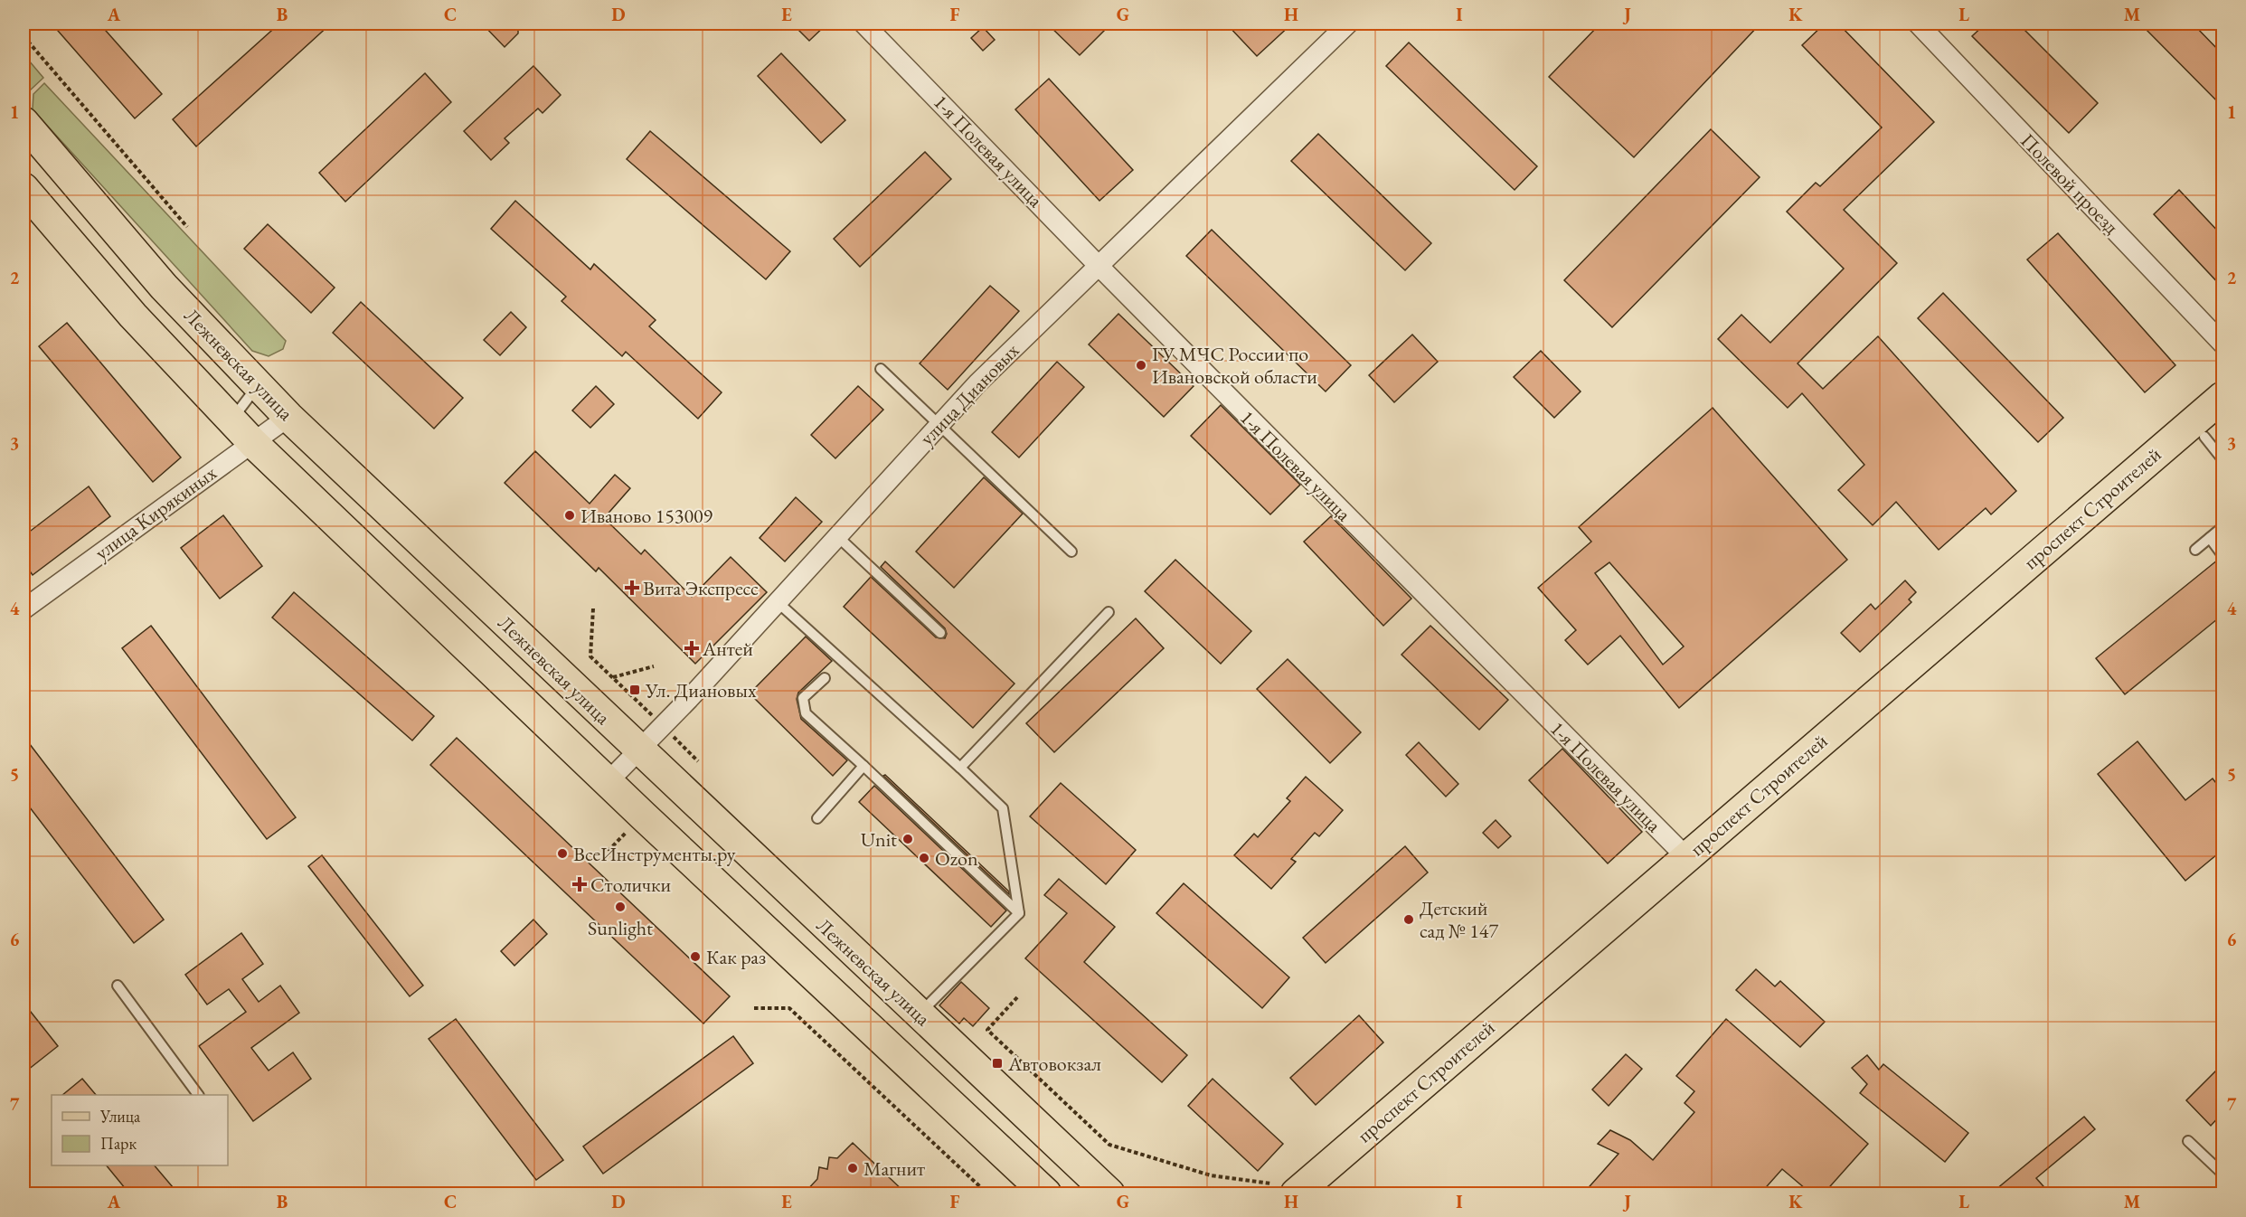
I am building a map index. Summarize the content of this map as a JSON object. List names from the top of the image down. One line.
{"streets":{"main road":["Лежневская улица","проспект Строителей"],"street":["1-я Полевая улица","Полевой проезд","улица Диановых","улица Кирякиных"]},"crossings":[["1-я Полевая улица","улица Диановых"],["1-я Полевая улица","проспект Строителей"],["Лежневская улица","улица Диановых"],["Лежневская улица","улица Кирякиных"]],"places":{"other":["ГУ МЧС России по Ивановской области","Иваново 153009","Unit","ВсеИнструменты.ру","Ozon","Sunlight","Детский сад № 147","Как раз","Магнит"],"health":["Вита Экспресс","Антей","Столички"],"transit":["Ул. Диановых","Автовокзал"]},"legend":["Улица","Парк"],"grid":{"columns":["A","B","C","D","E","F","G","H","I","J","K","L","M"],"rows":["1","2","3","4","5","6","7"]}}
